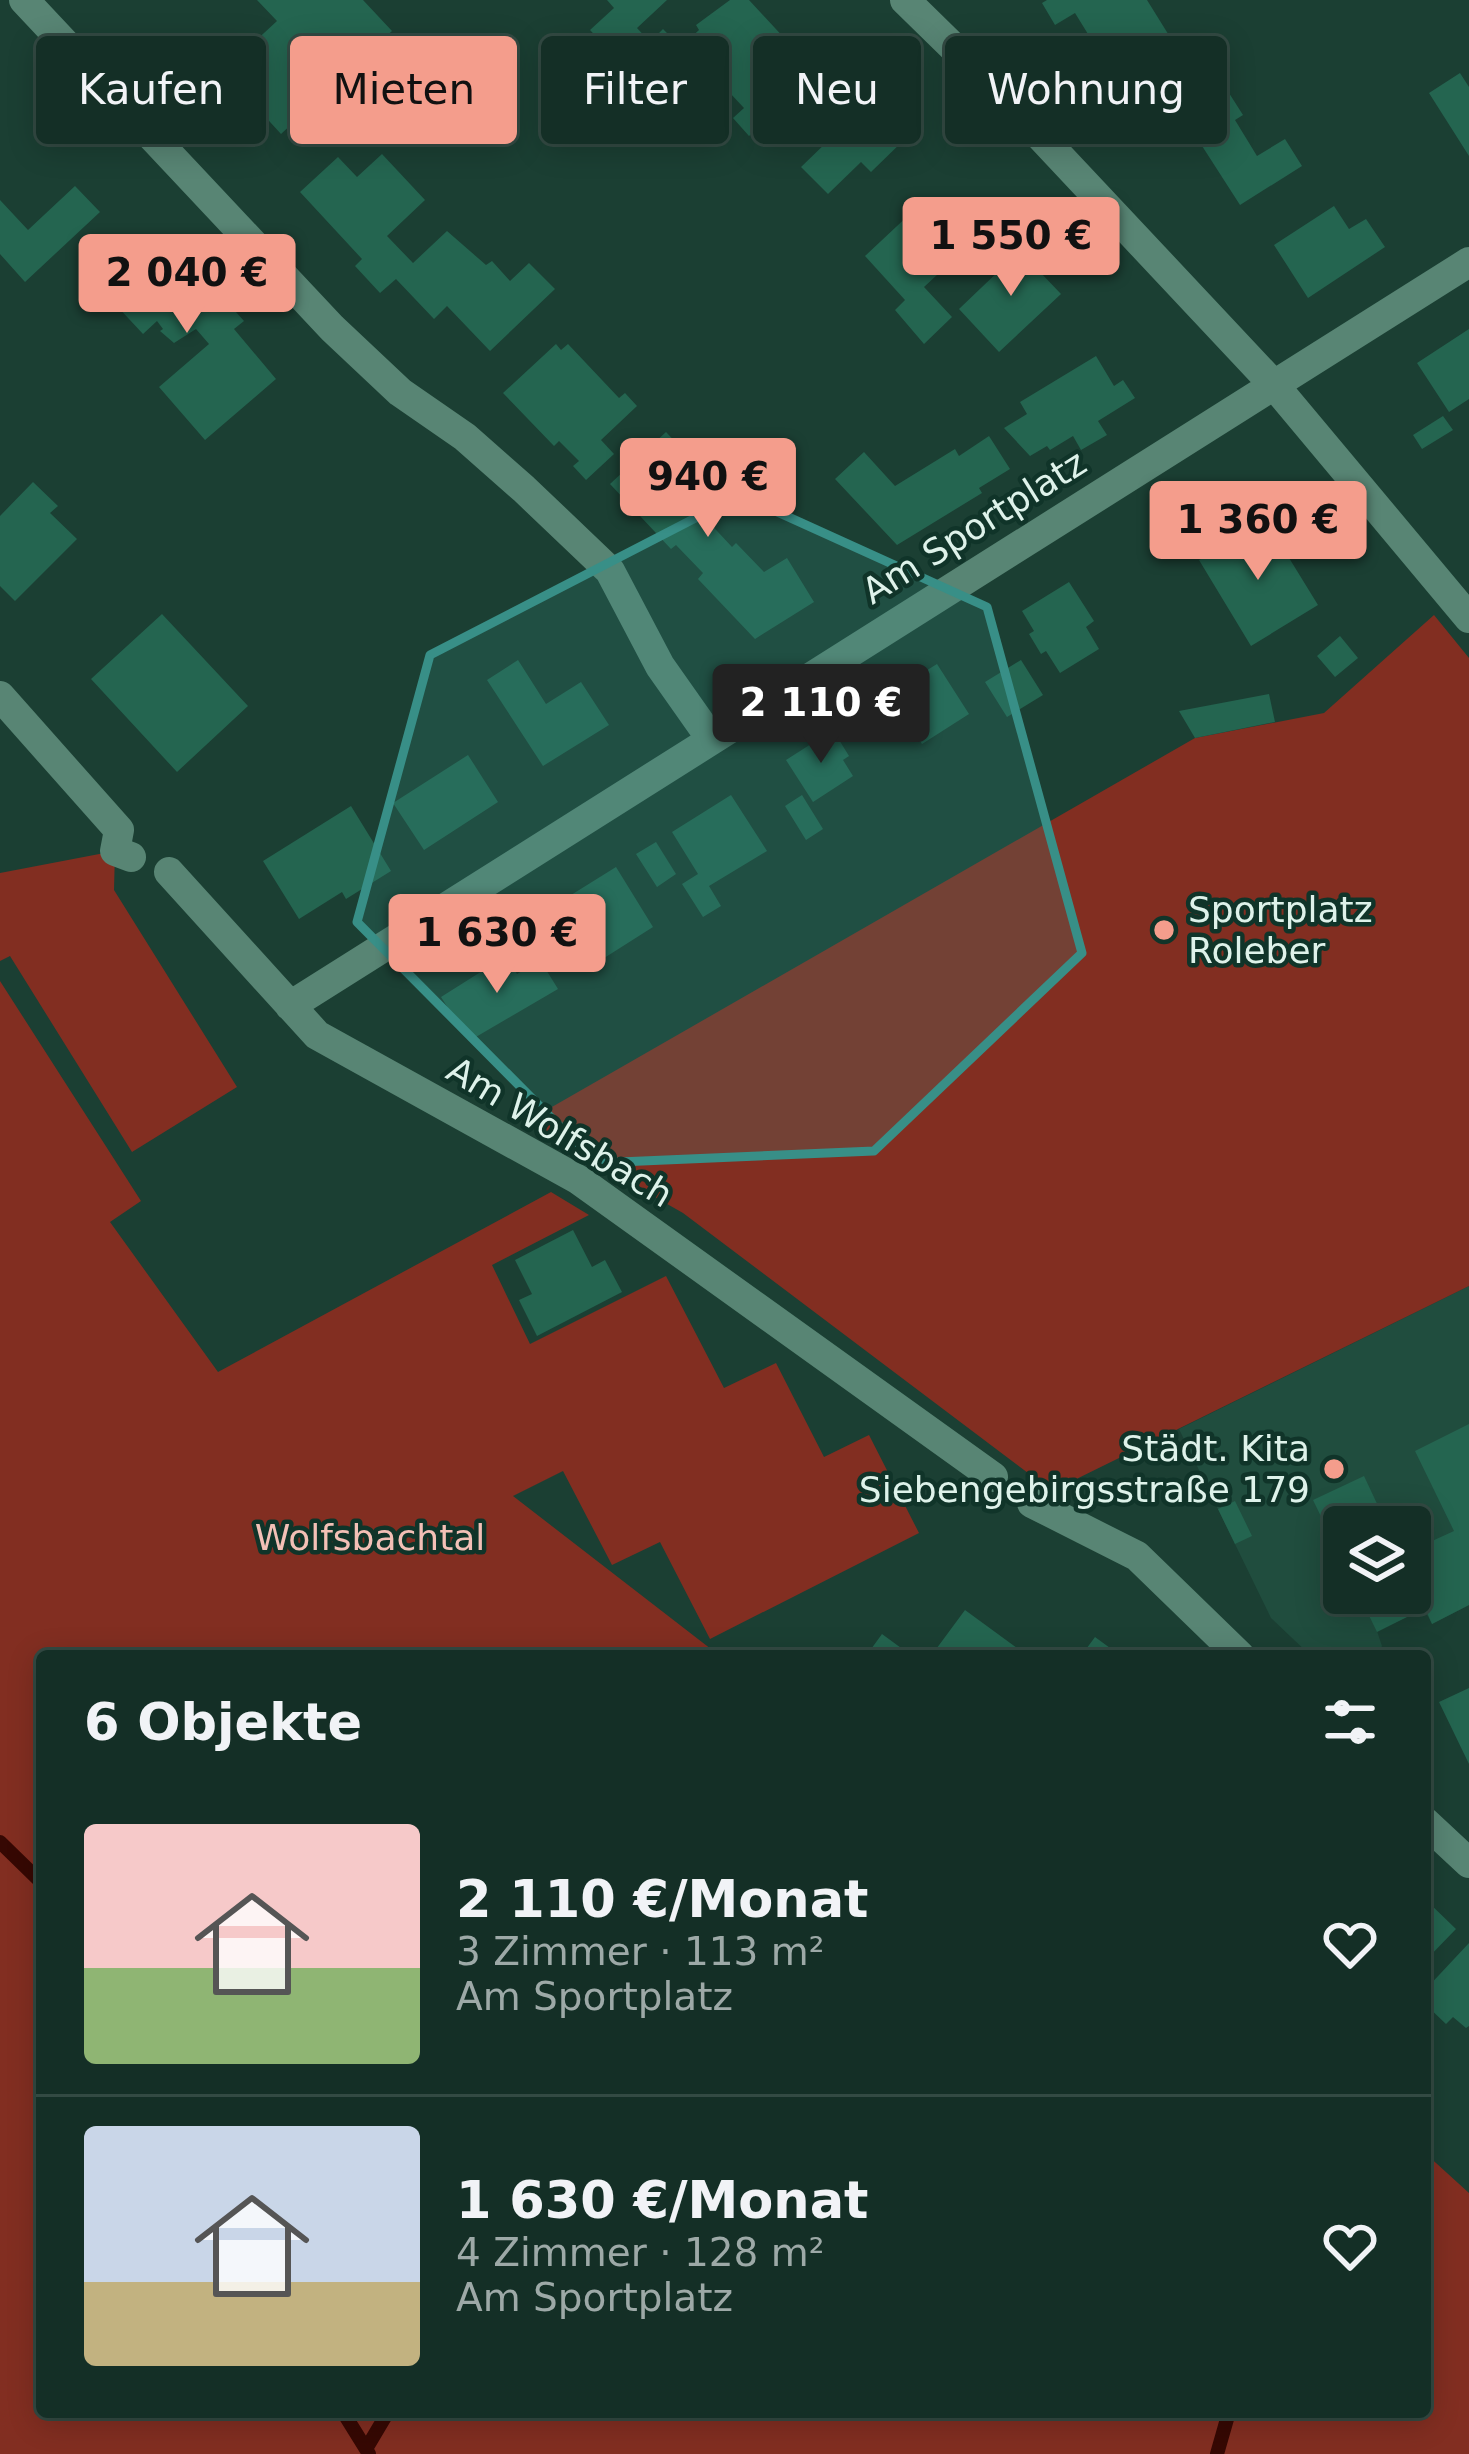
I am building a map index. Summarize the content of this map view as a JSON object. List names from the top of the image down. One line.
{"streets":{"street":["Am Sportplatz","Am Wolfsbach"]},"crossings":[["Am Sportplatz","Am Wolfsbach"]],"parks":["Wolfsbachtal"],"places":["Sportplatz Roleber","Städt. Kita Siebengebirgsstraße 179"],"page":{"chip":["Kaufen","Mieten","Filter","Neu","Wohnung"],"price":["1 550 €","2 040 €","940 €","1 360 €","2 110 €","1 630 €"],"heading":"6 Objekte","list":[{"name":"2 110 €/Monat","note":"3 Zimmer · 113 m² · Am Sportplatz"},{"name":"1 630 €/Monat","note":"4 Zimmer · 128 m² · Am Sportplatz"}]}}
